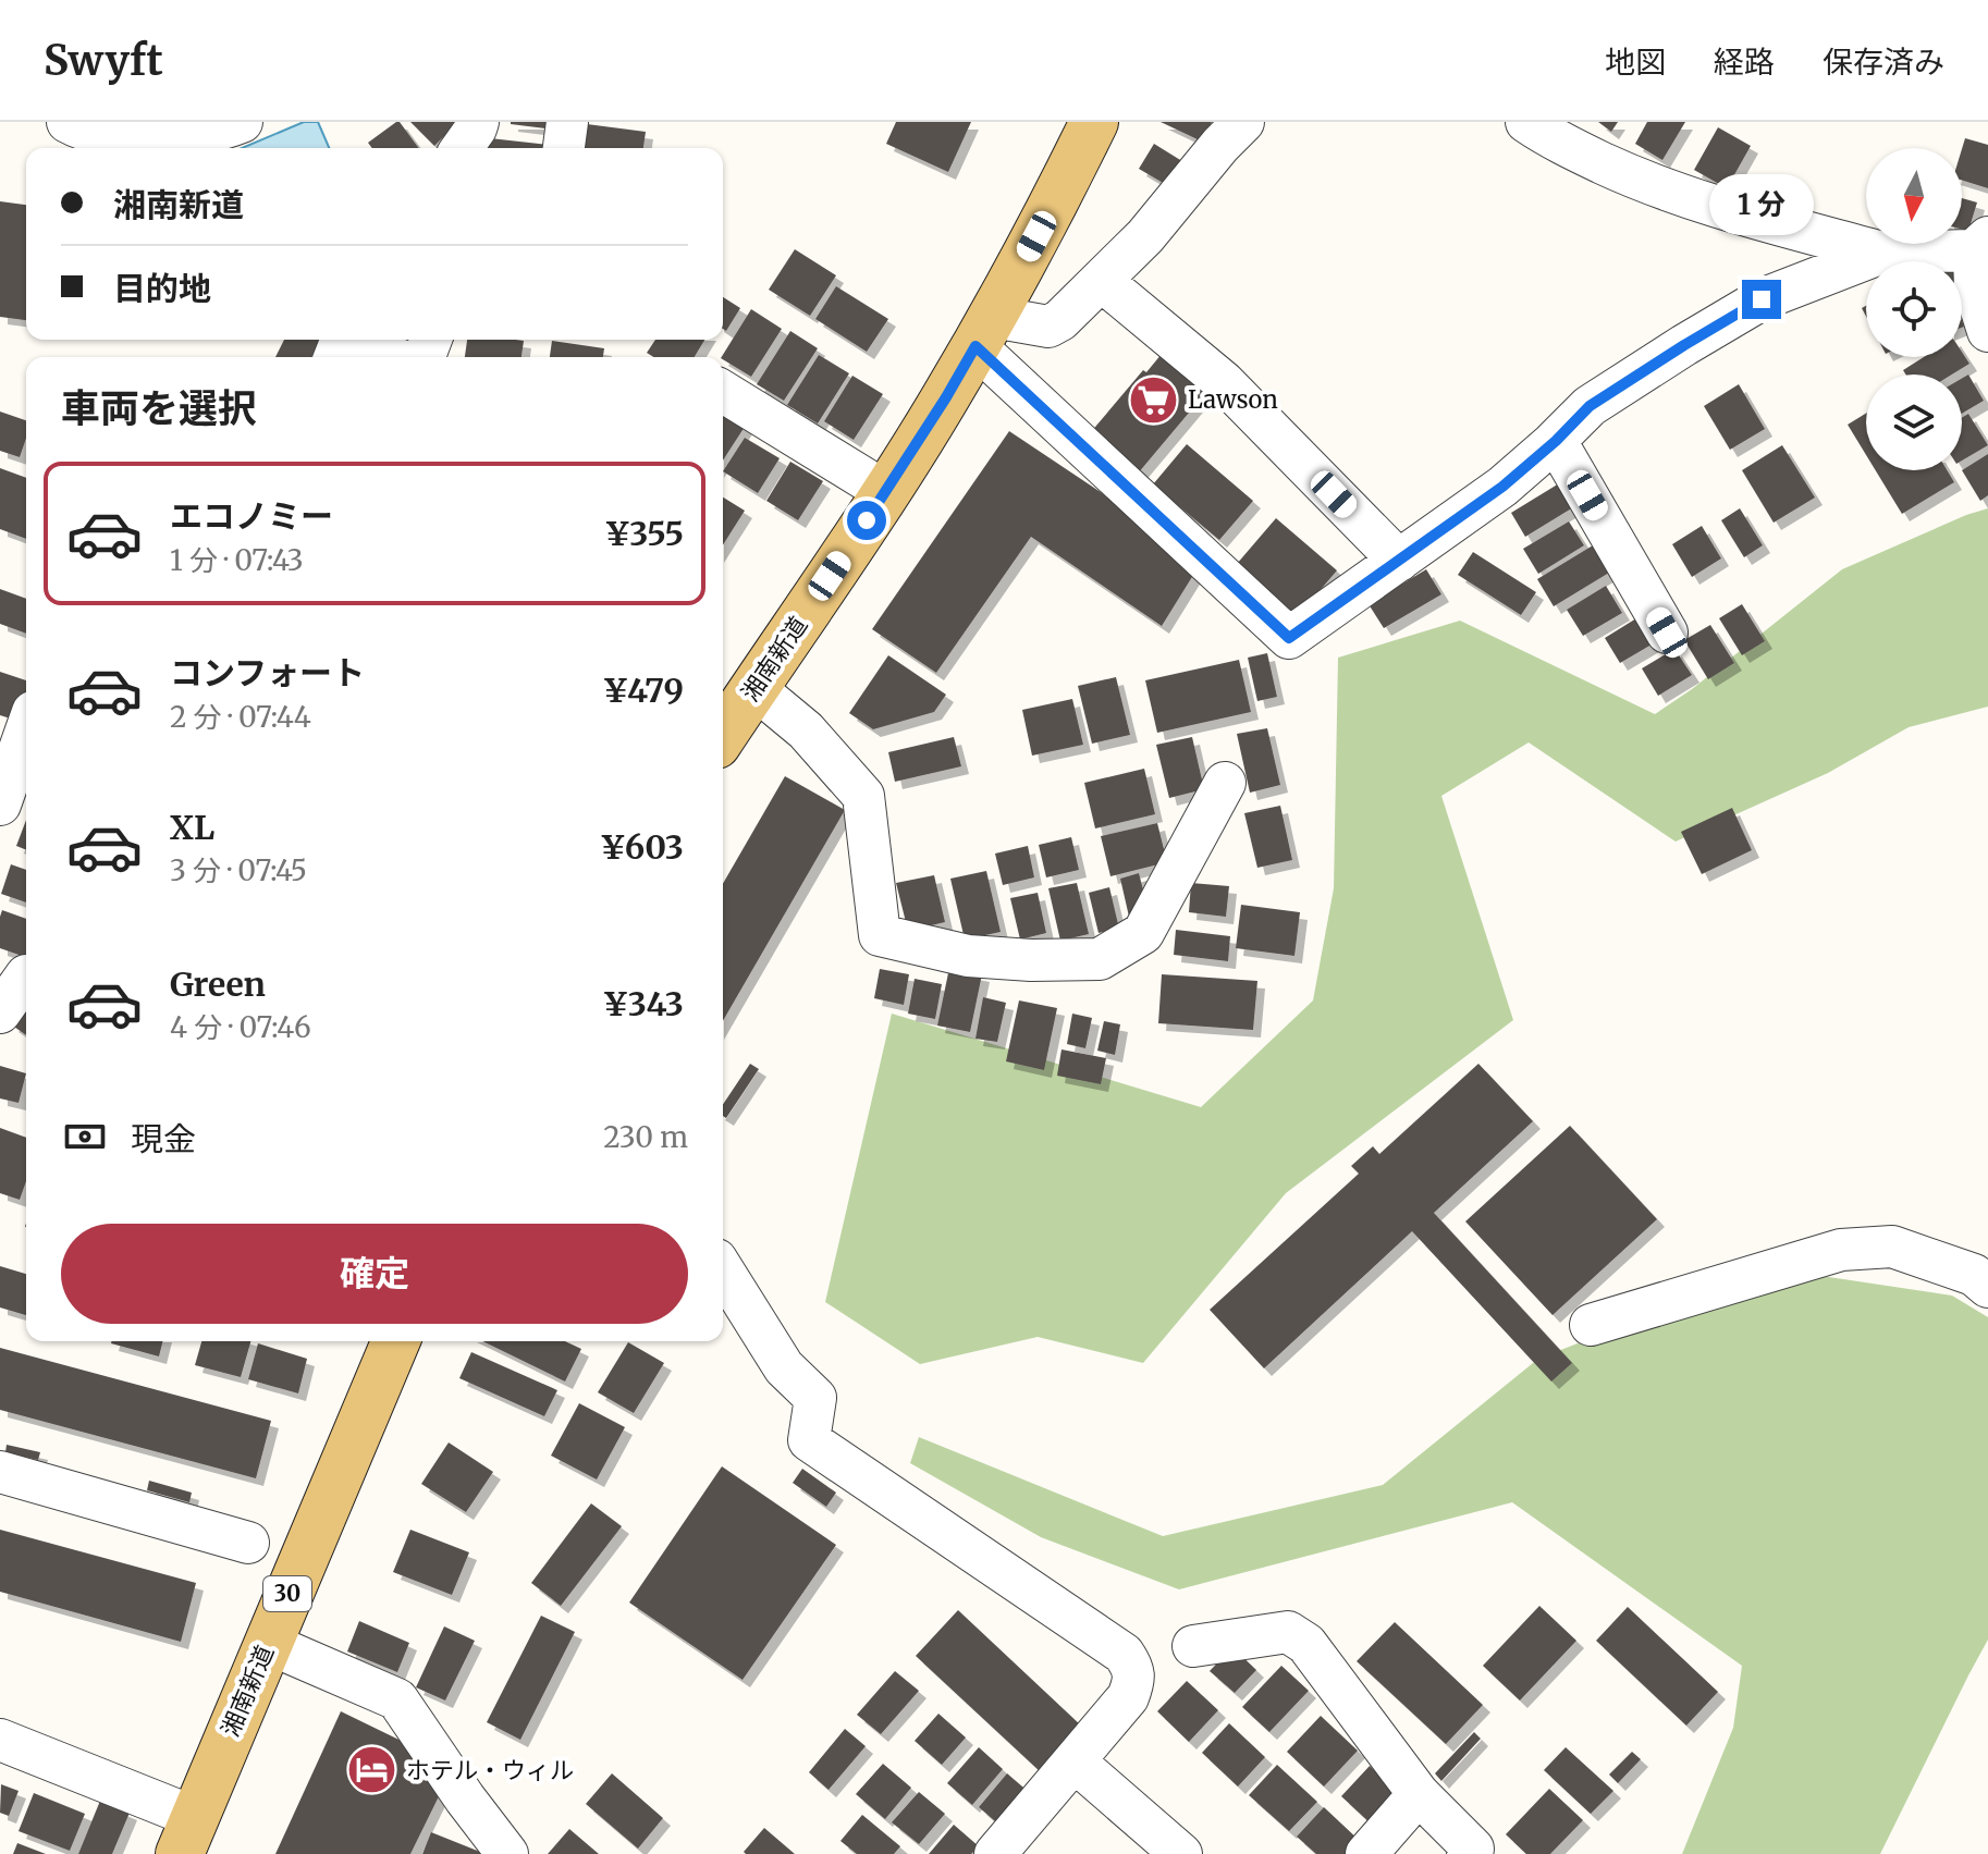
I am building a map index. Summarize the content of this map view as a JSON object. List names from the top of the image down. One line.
{"streets":{"main road":["湘南新道","30"]},"places":{"supermarket":["Lawson"],"hotel":["ホテル・ウィル"]},"north":"bottom","page":{"header":"Swyft","nav":["地図","経路","保存済み"],"banner":["湘南新道","目的地"],"bubble":"1 分","heading":"車両を選択","list":[{"name":"エコノミー","note":"1 分 · 07:43","value":"¥355"},{"name":"コンフォート","note":"2 分 · 07:44","value":"¥479"},{"name":"XL","note":"3 分 · 07:45","value":"¥603"},{"name":"Green","note":"4 分 · 07:46","value":"¥343"}],"pay":["現金","230 m"],"buttons":"確定"}}
